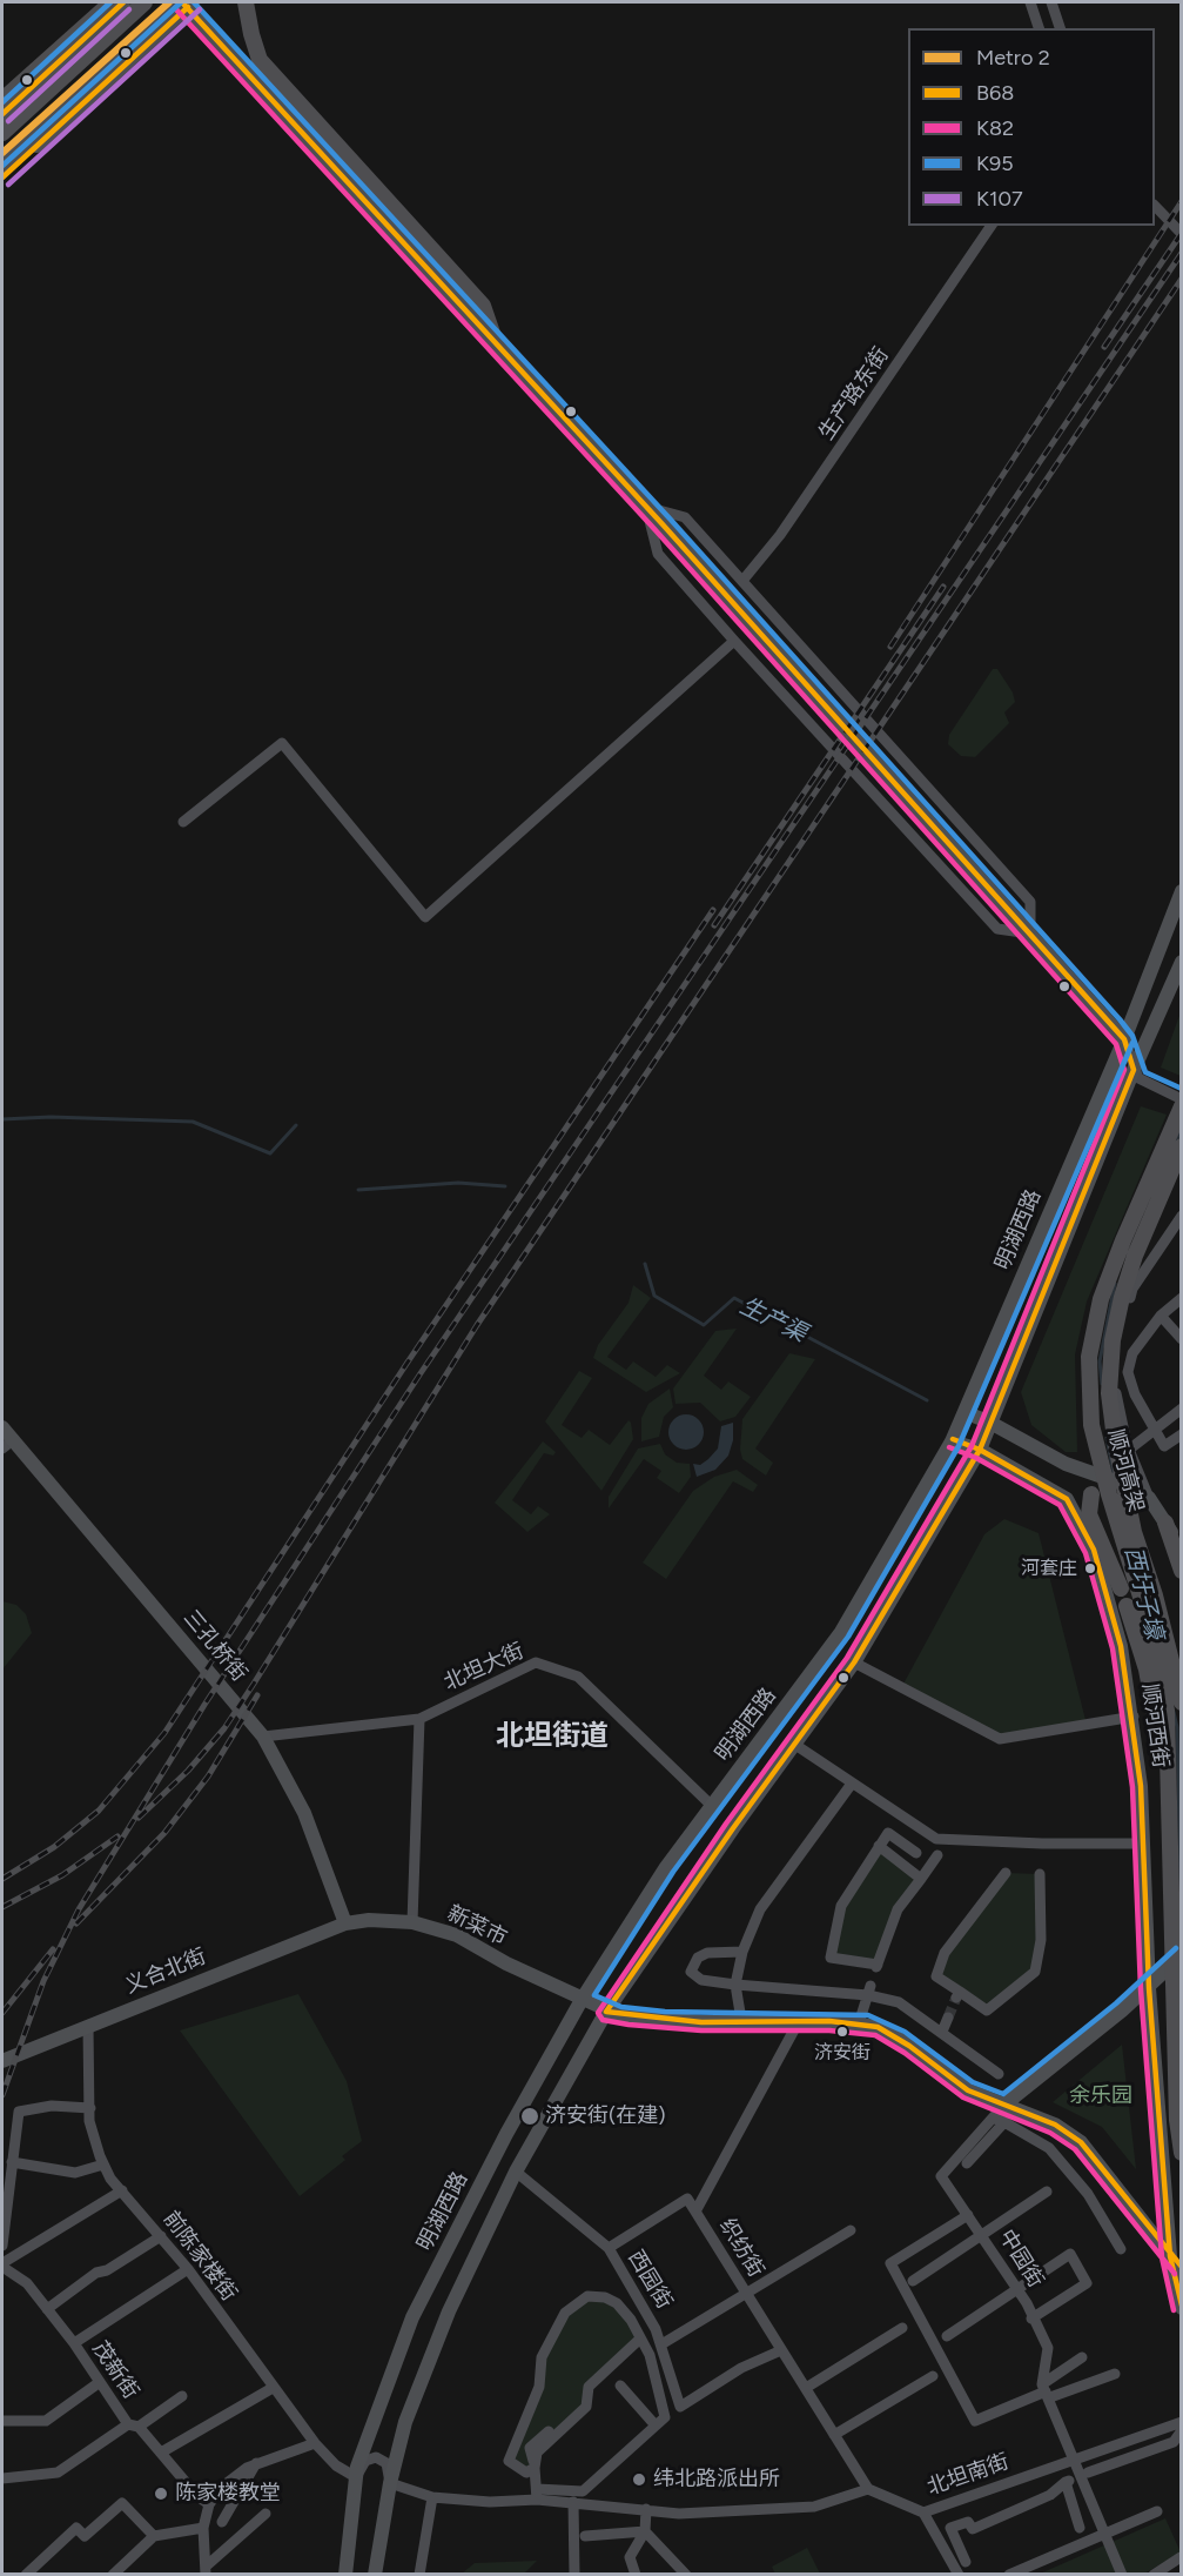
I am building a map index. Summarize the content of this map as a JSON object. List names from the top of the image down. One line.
{"streets":{"highway":["顺河高架"],"main road":["明湖西路","三孔桥街","顺河西街","新菜市","义合北街"],"street":["生产路东街","北坦大街","织纺街","前陈家楼街","中园街","西园街","茂新街","北坦南街"]},"crossings":[["明湖西路","北坦大街"],["明湖西路","顺河西街"],["明湖西路","新菜市"],["明湖西路","前陈家楼街"],["三孔桥街","北坦大街"],["三孔桥街","新菜市"],["三孔桥街","义合北街"],["新菜市","义合北街"],["义合北街","前陈家楼街"],["织纺街","西园街"],["织纺街","北坦南街"],["中园街","北坦南街"]],"districts":["北坦街道"],"water":["生产渠","西圩子壕"],"parks":["余乐园"],"places":["河套庄","济安街","济安街(在建)","纬北路派出所","陈家楼教堂"],"lines":["metro line 2","transit line B68","transit line K95","transit line K82","transit line K107"],"legend":["Metro 2","B68","K82","K95","K107"]}
